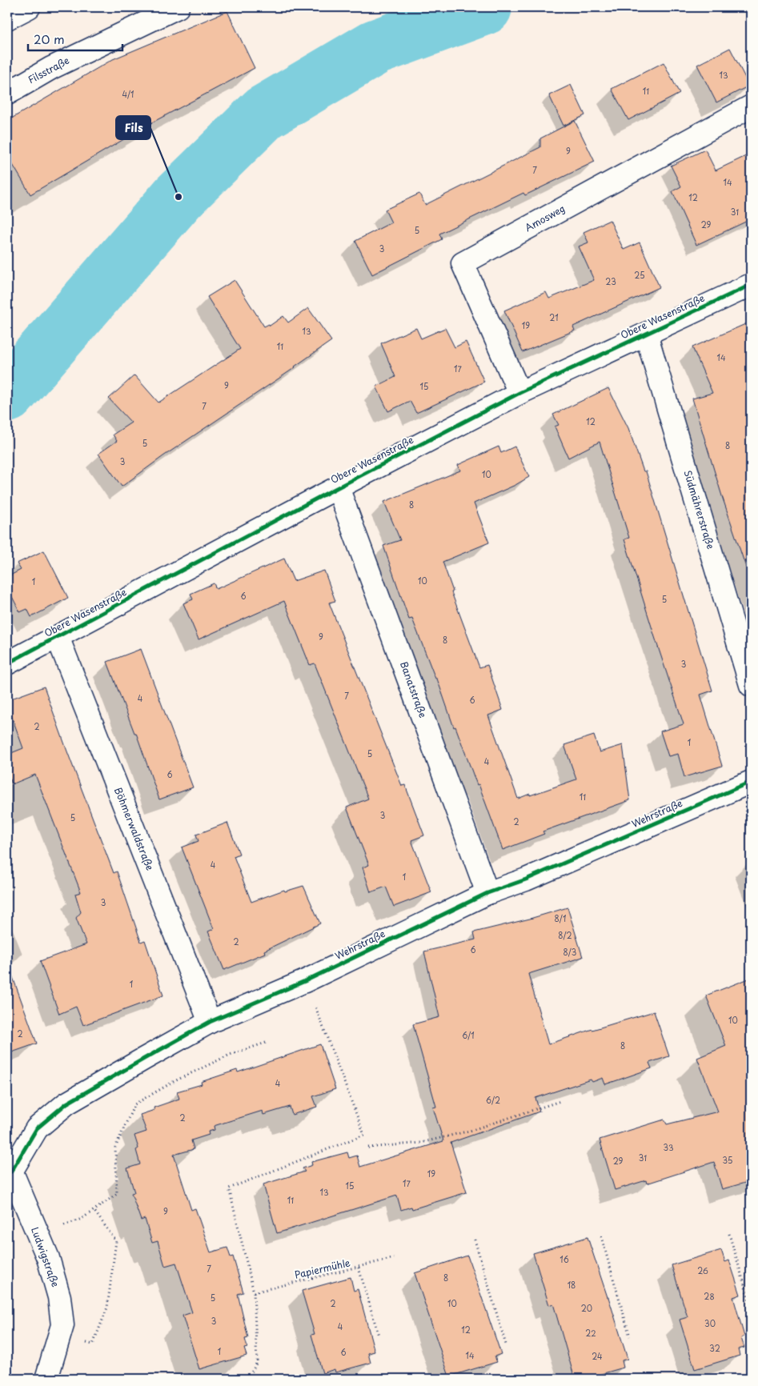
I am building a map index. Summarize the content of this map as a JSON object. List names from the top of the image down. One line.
{"streets":{"street":["Filsstraße","Amosweg","Obere Wasenstraße","Südmährerstraße","Banatstraße","Wehrstraße","Böhmerwaldstraße","Ludwigstraße"],"path":["Papiermühle"]},"crossings":[["Amosweg","Obere Wasenstraße"],["Obere Wasenstraße","Südmährerstraße"],["Obere Wasenstraße","Banatstraße"],["Obere Wasenstraße","Böhmerwaldstraße"],["Banatstraße","Wehrstraße"],["Wehrstraße","Böhmerwaldstraße"],["Wehrstraße","Ludwigstraße"]],"places":["Fils"],"house_numbers":["13","11","4/1","9","7","14","12","31","29","5","3","25","23","21","19","13","11","14","17","9","15","7","12","5","8","3","10","8","10","1","6","5","9","8","3","7","4","6","2","1","5","4","6","11","3","5","2","4","1","3","8/1","8/2","2","6","8/3","1","10","2","6/1","8","4","6/2","2","33","31","35","29","19","17","15","13","11","9","16","7","26","8","18","28","5","2","10","20","3","30","4","12","22","32","1","6","14","24"],"scale_bar":"20 m"}
